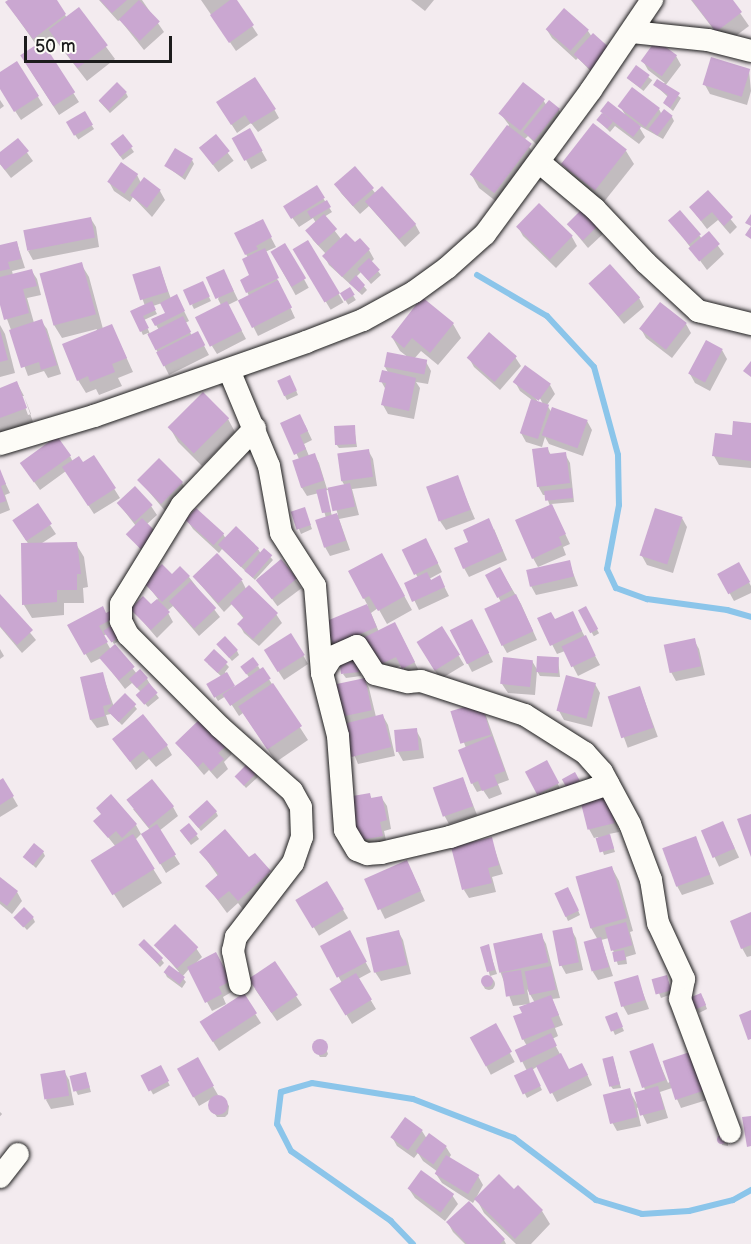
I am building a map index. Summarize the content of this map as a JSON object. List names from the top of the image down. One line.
{"scale_bar":"50 m"}
